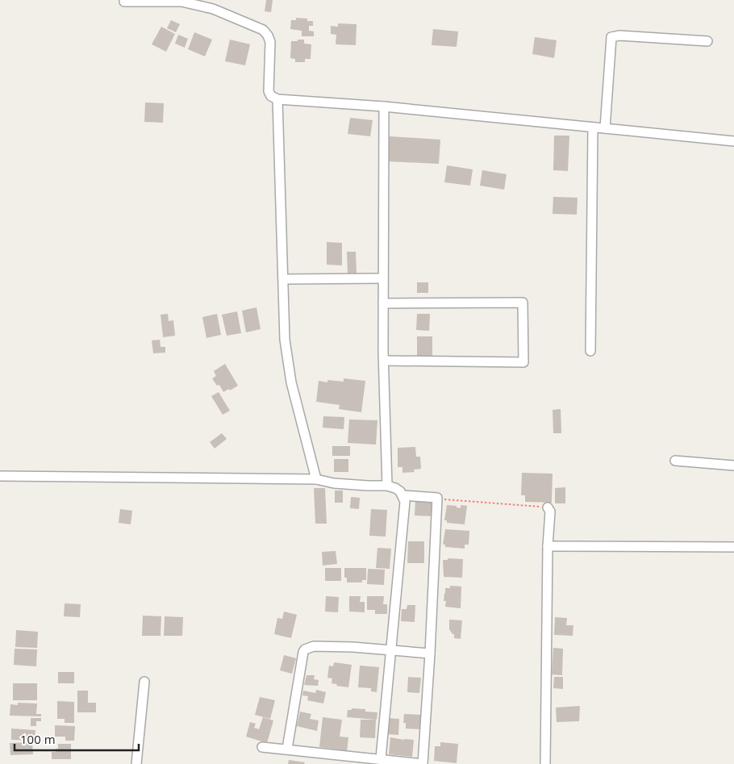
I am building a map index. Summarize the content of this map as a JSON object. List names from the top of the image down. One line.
{"scale_bar":"100 m"}
